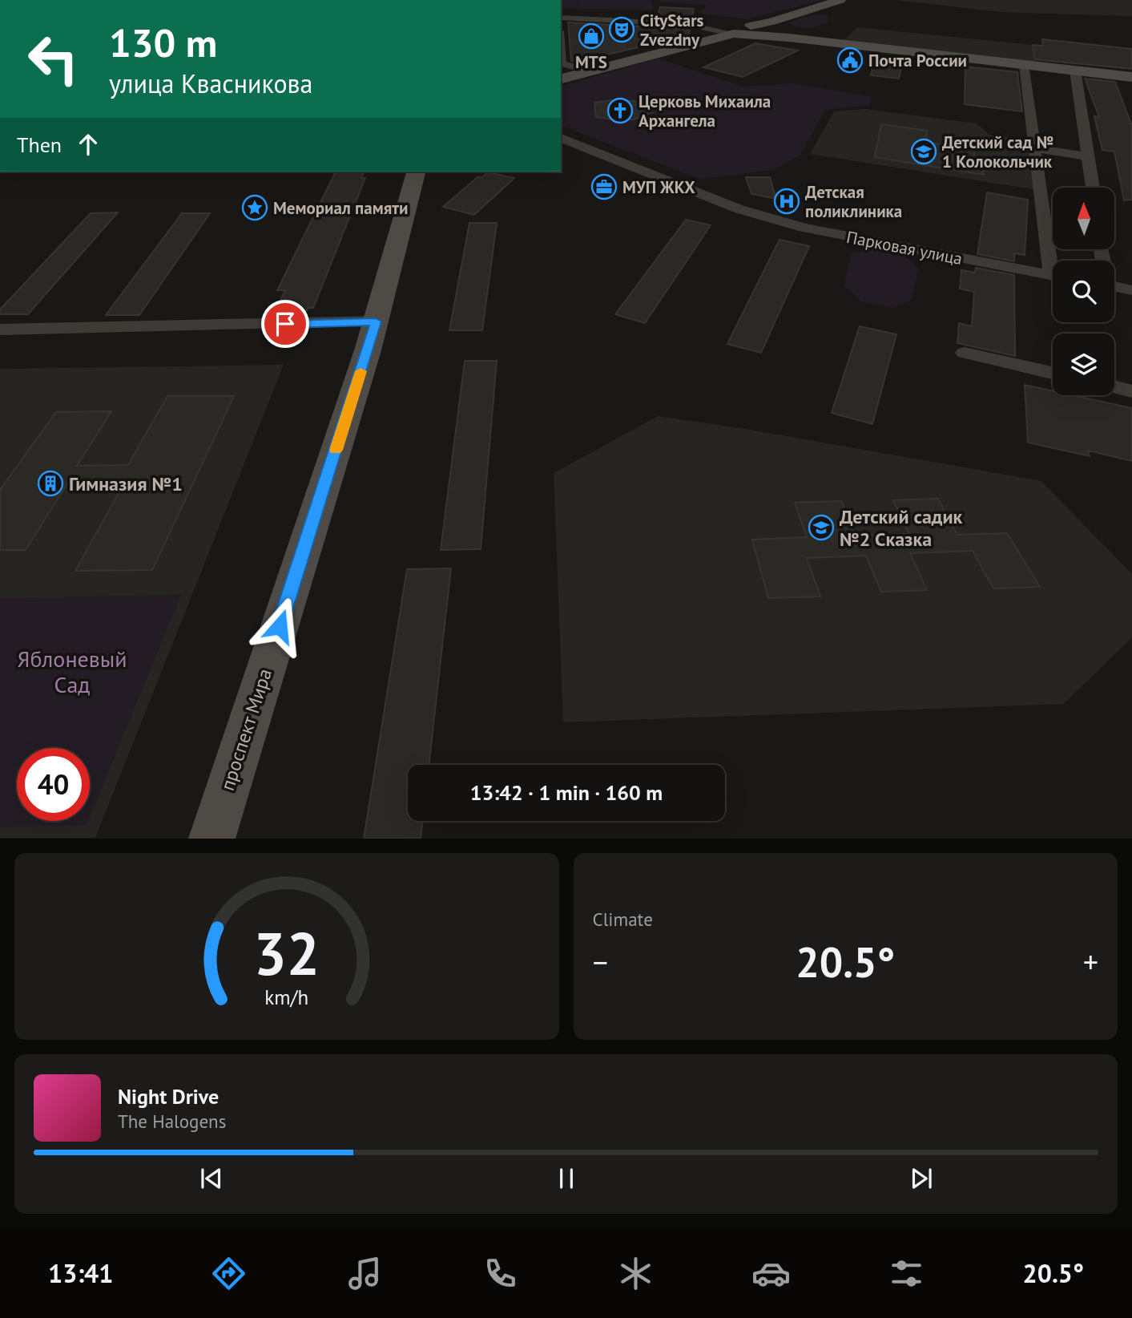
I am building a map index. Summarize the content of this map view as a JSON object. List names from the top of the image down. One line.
{"streets":{"street":["Парковая улица","проспект Мира"]},"parks":["Яблоневый Сад"],"places":{"theatre":["CityStars Zvezdny"],"shop":["MTS"],"public building":["Почта России"],"church":["Церковь Михаила Архангела"],"school or university":["Детский сад № 1 Колокольчик","Детский садик №2 Сказка"],"office":["МУП ЖКХ"],"hospital":["Детская поликлиника"],"place":["Мемориал памяти"],"building":["Гимназия №1"]},"north":"top","page":{"turn":["130 m","улица Квасникова"],"then":"Then","limit":"40","trip":"13:42 · 1 min · 160 m","tile":"Climate","heat":["−","20.5°","+"],"song":["Night Drive","The Halogens"],"tabs":["13:41","20.5°"],"gauge":["32","km/h"]}}
